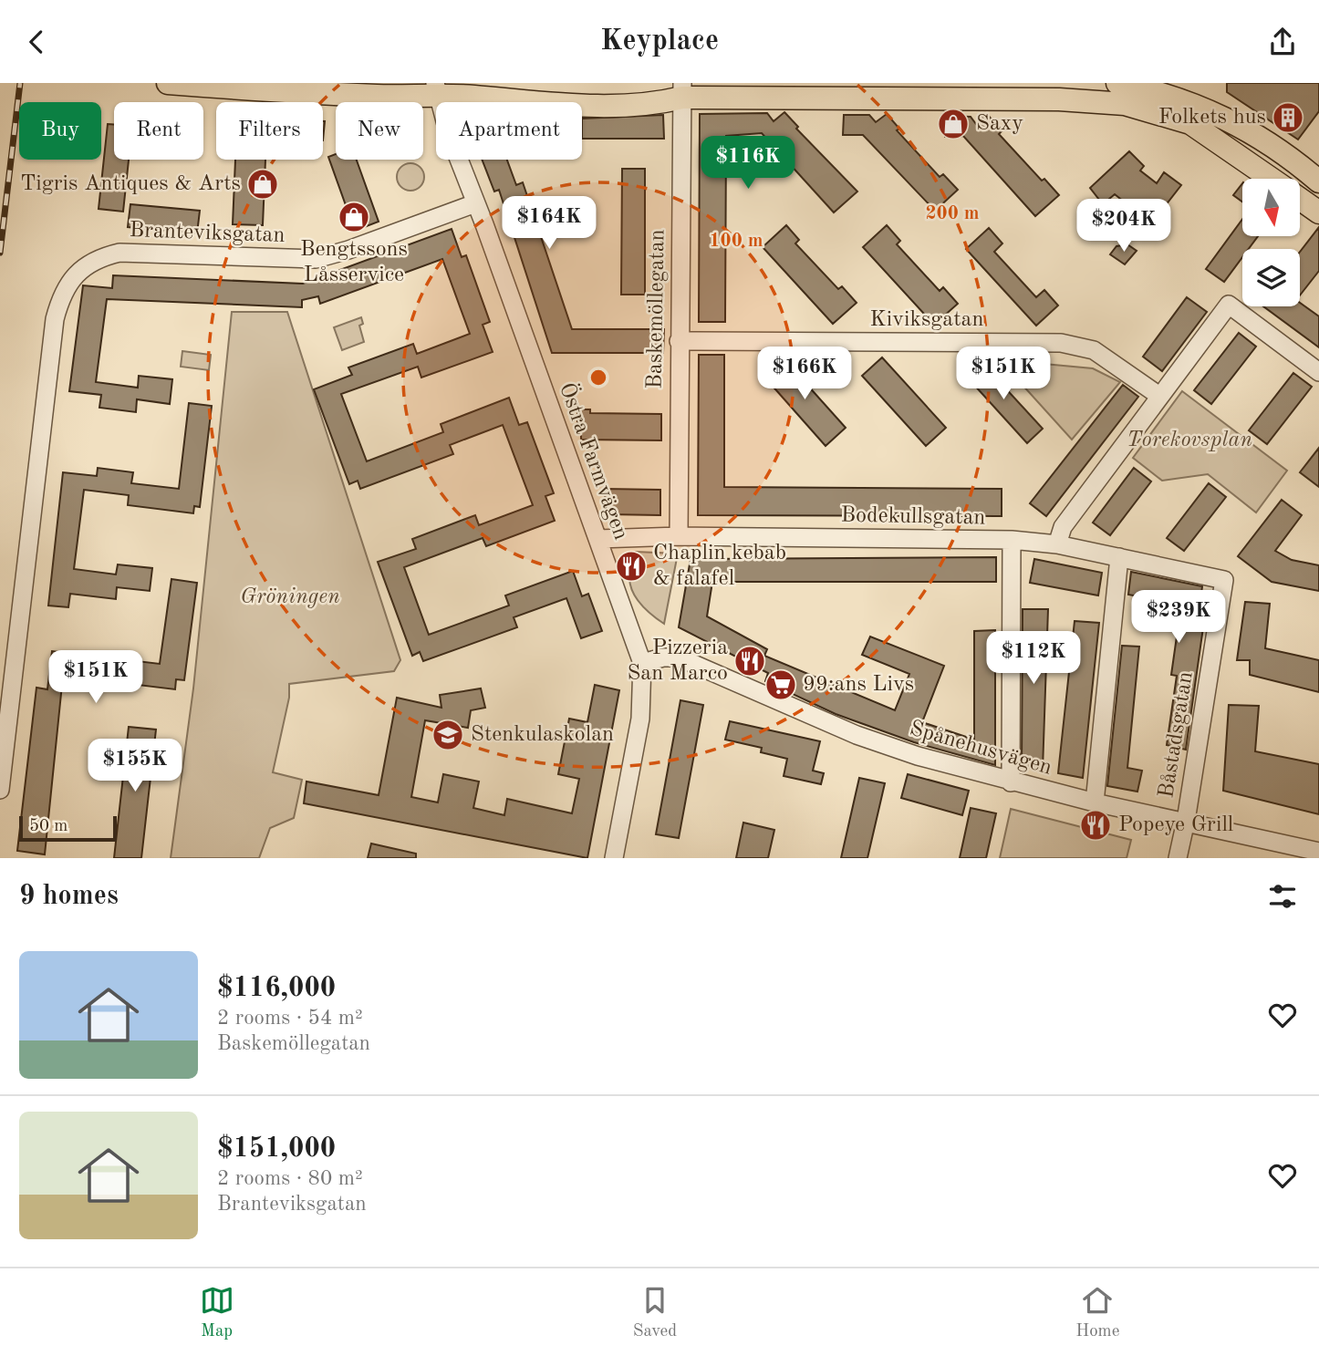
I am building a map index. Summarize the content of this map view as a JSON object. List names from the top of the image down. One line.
{"streets":{"street":["Branteviksgatan","Baskemöllegatan","Kiviksgatan","Östra Farmvägen","Bodekullsgatan","Båstadsgatan","Spånehusvägen"]},"crossings":[["Branteviksgatan","Östra Farmvägen"],["Baskemöllegatan","Kiviksgatan"],["Baskemöllegatan","Bodekullsgatan"],["Östra Farmvägen","Bodekullsgatan"],["Östra Farmvägen","Spånehusvägen"],["Bodekullsgatan","Båstadsgatan"],["Båstadsgatan","Spånehusvägen"]],"parks":["Torekovsplan","Gröningen"],"places":{"building":["Folkets hus"],"shop":["Saxy","Tigris Antiques & Arts","Bengtssons Låsservice"],"restaurant":["Chaplin kebab & falafel","Pizzeria San Marco","Popeye Grill"],"supermarket":["99:ans Livs"],"school or university":["Stenkulaskolan"]},"scale_bar":"50 m","north":"bottom","page":{"header":"Keyplace","chip":["Buy","Rent","Filters","New","Apartment"],"price":["$116K","$164K","$204K","$166K","$151K","$239K","$112K","$151K","$155K"],"scale":"50 m","heading":"9 homes","list":[{"name":"$116,000","note":"2 rooms · 54 m² · Baskemöllegatan"},{"name":"$151,000","note":"2 rooms · 80 m² · Branteviksgatan"}],"tabs":["Map","Saved","Home"]},"rings":["200 m","100 m"]}
